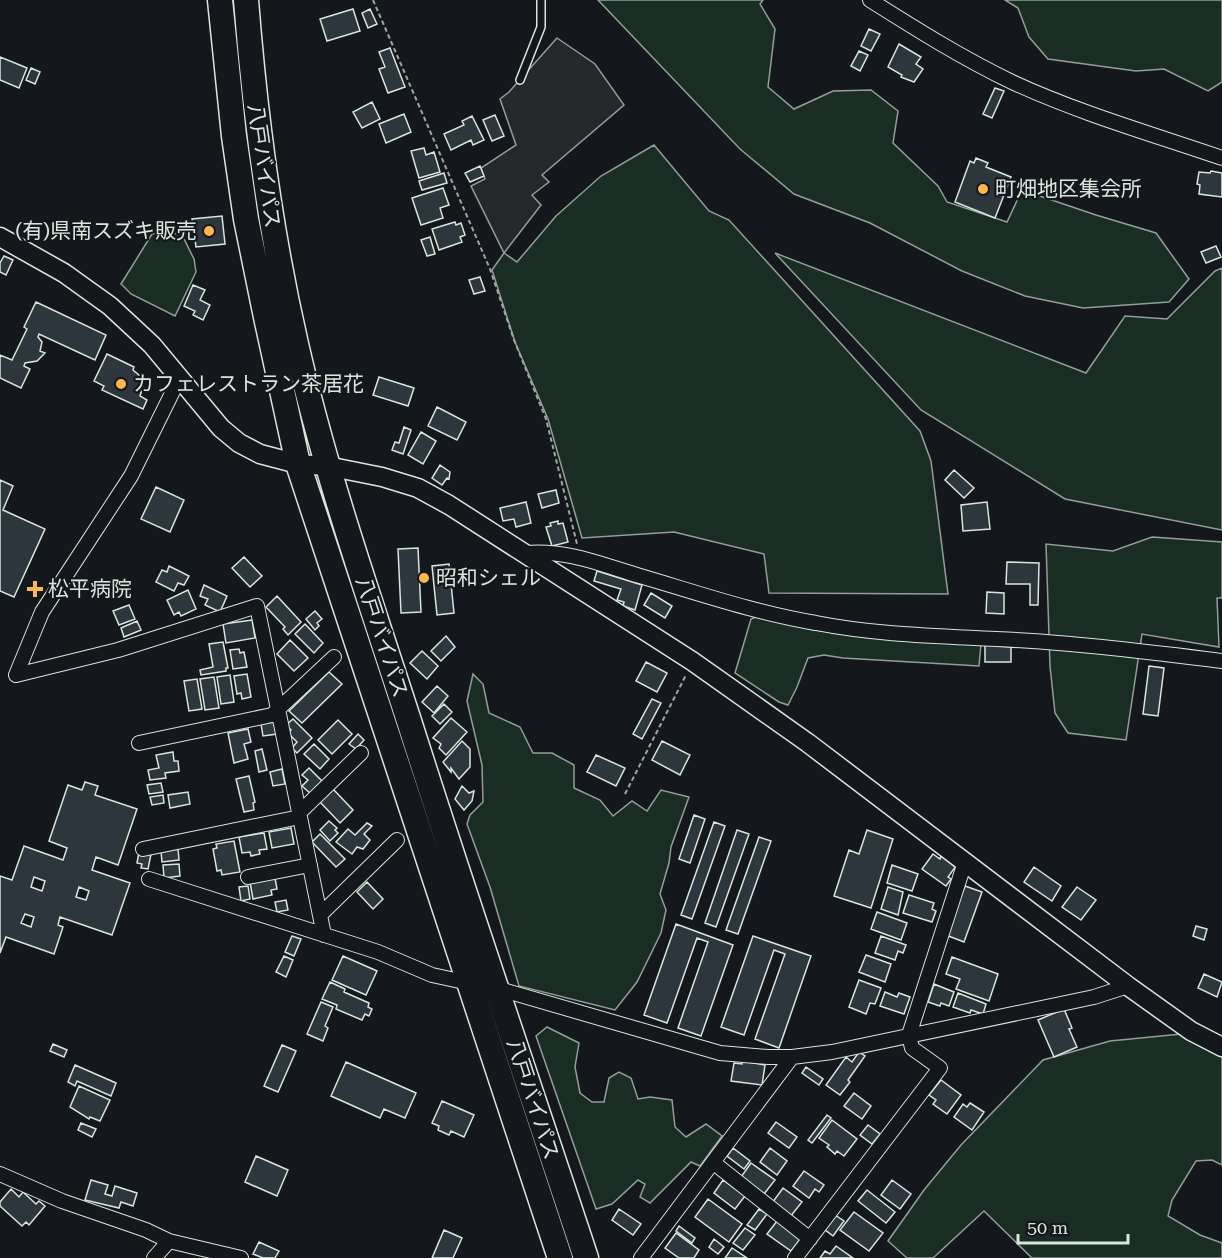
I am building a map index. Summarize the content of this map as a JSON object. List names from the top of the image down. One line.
{"streets":{"highway":["八戸バイパス"]},"places":{"other":["町畑地区集会所","(有)県南スズキ販売","カフェレストラン茶居花","昭和シェル"],"health":["松平病院"]},"scale_bar":"50 m"}
